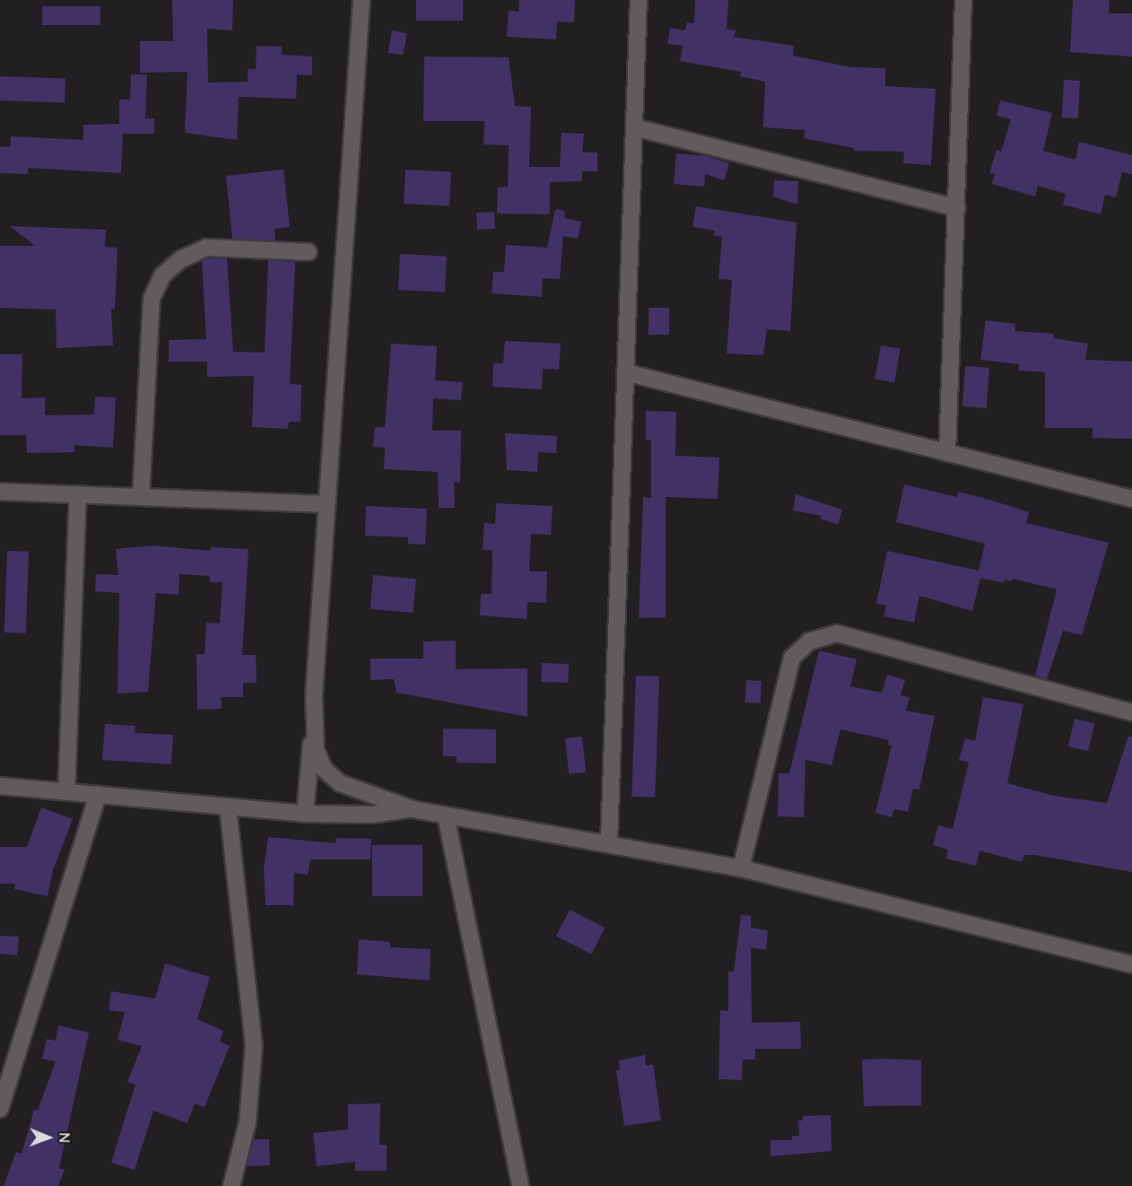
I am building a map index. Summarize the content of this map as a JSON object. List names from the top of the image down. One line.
{"north":"right"}
